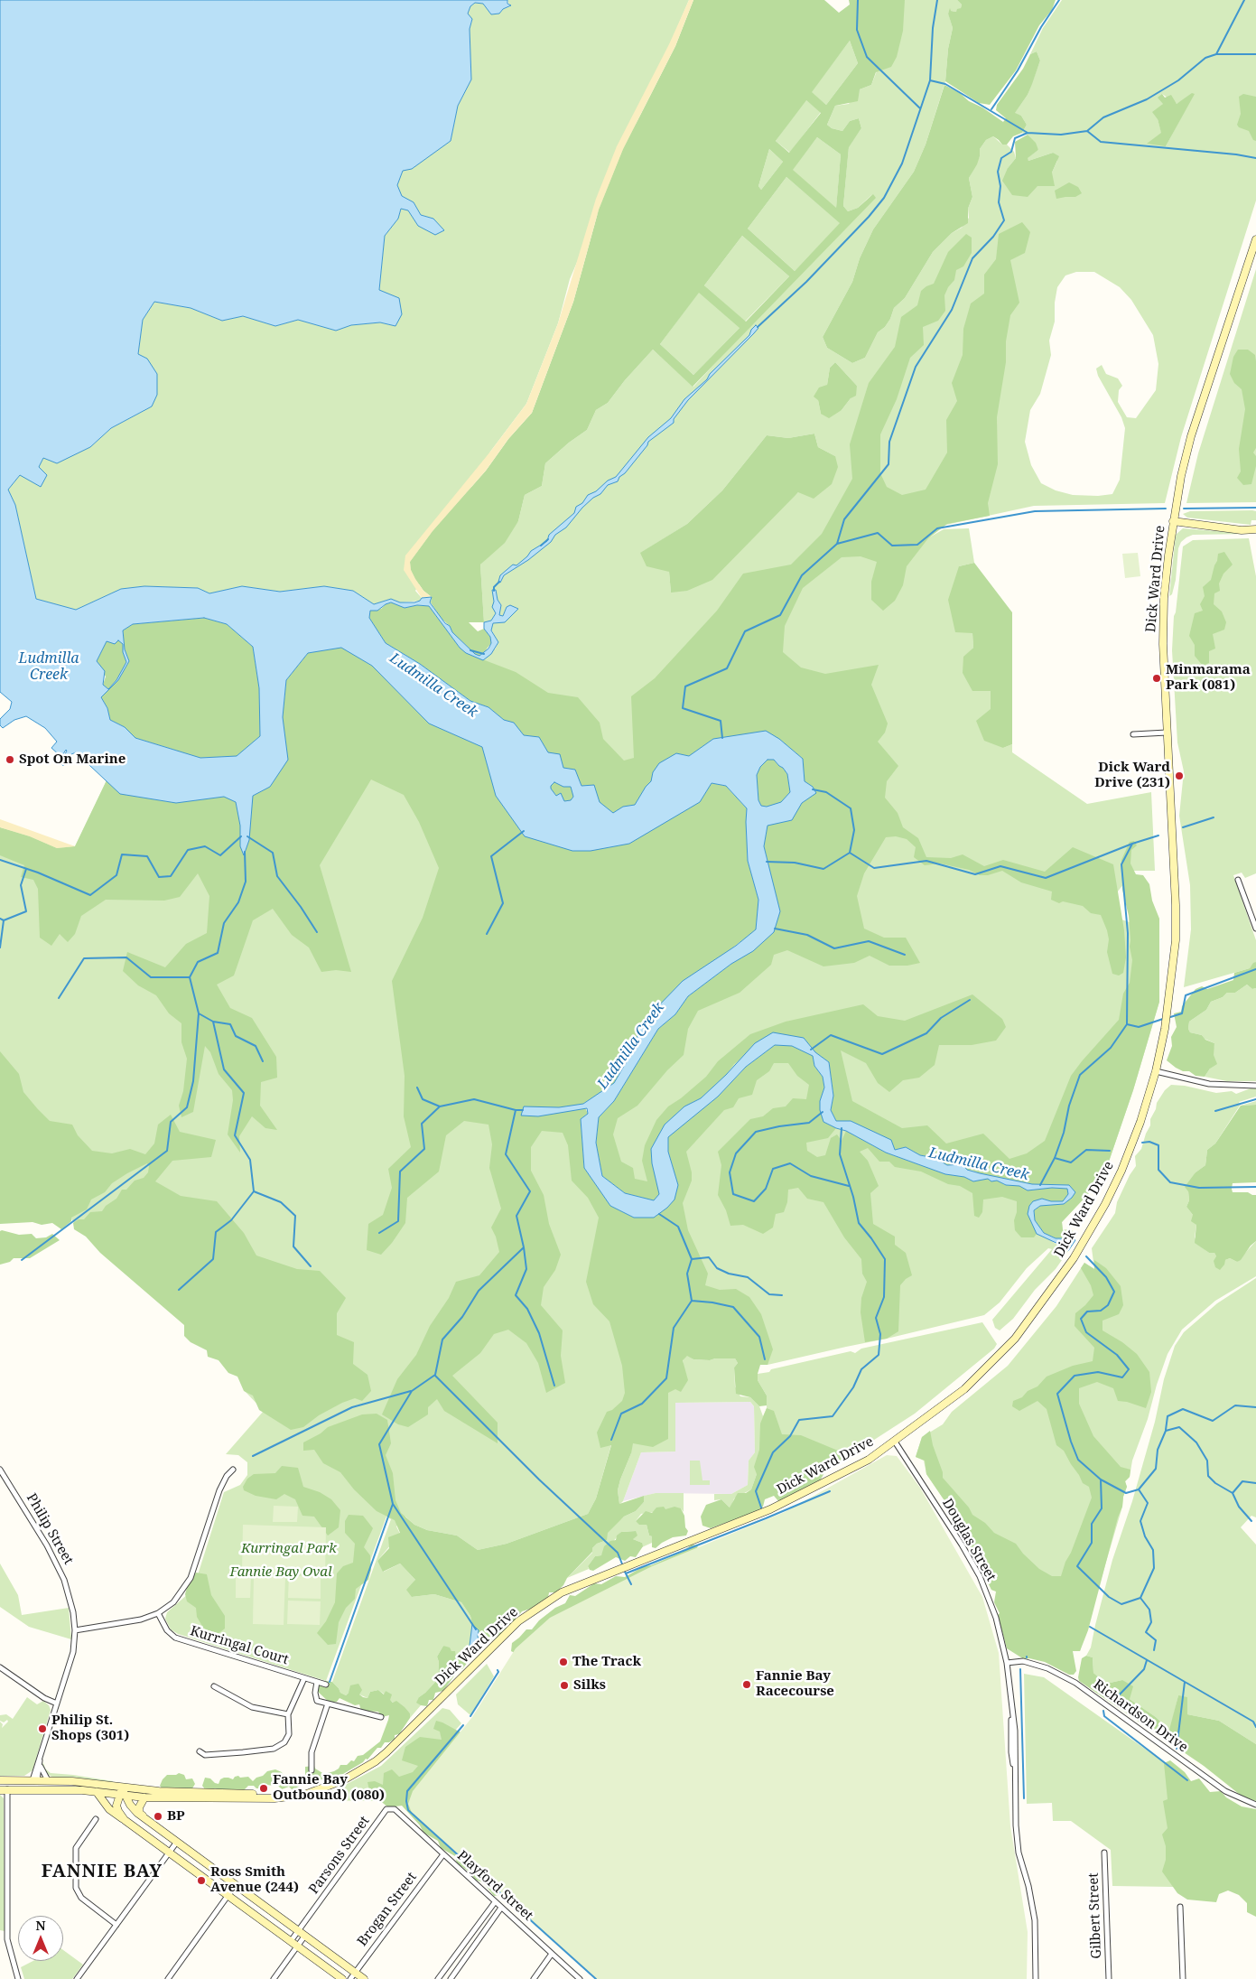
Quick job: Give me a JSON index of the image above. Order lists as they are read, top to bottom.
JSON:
{
  "streets": {
    "street": [
      "Dick Ward Drive",
      "Philip Street",
      "Douglas Street",
      "Kurringal Court",
      "Richardson Drive",
      "Parsons Street",
      "Playford Street",
      "Brogan Street",
      "Gilbert Street"
    ]
  },
  "crossings": [
    ["Dick Ward Drive", "Douglas Street"],
    ["Douglas Street", "Richardson Drive"],
    ["Parsons Street", "Playford Street"],
    ["Playford Street", "Brogan Street"]
  ],
  "districts": ["FANNIE BAY"],
  "water": ["Ludmilla Creek"],
  "parks": ["Kurringal Park", "Fannie Bay Oval"],
  "places": [
    "Minmarama Park (081)",
    "Spot On Marine",
    "Dick Ward Drive (231)",
    "The Track",
    "Fannie Bay Racecourse",
    "Silks",
    "Philip St. Shops (301)",
    "Fannie Bay Outbound) (080)",
    "BP",
    "Ross Smith Avenue (244)"
  ],
  "north": "top"
}
